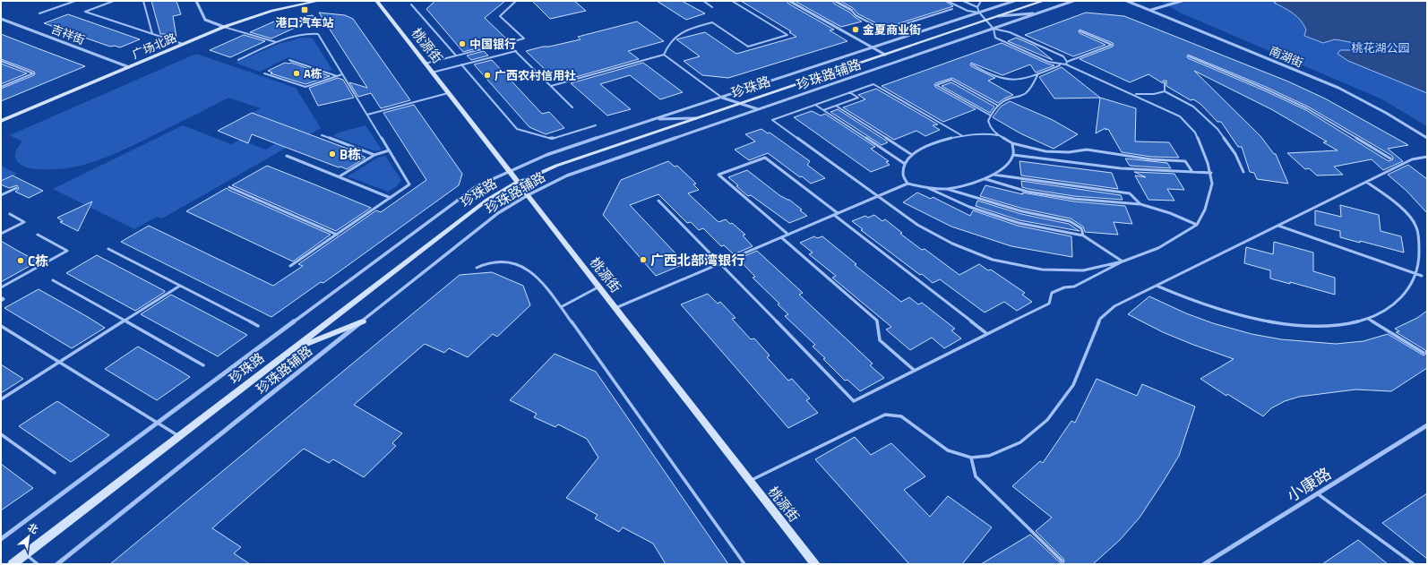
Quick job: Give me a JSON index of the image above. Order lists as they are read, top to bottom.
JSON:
{
  "streets": {
    "street": [
      "吉祥街",
      "广场北路",
      "桃源街",
      "南湖街",
      "珍珠路辅路",
      "珍珠路",
      "小康路"
    ]
  },
  "crossings": [
    ["吉祥街", "广场北路"],
    ["桃源街", "珍珠路辅路"],
    ["桃源街", "珍珠路"]
  ],
  "parks": ["桃花湖公园"],
  "places": {
    "transit": ["港口汽车站"],
    "other": [
      "金夏商业街",
      "中国银行",
      "A栋",
      "广西农村信用社",
      "B栋",
      "广西北部湾银行",
      "C栋"
    ]
  },
  "north": "top right"
}
